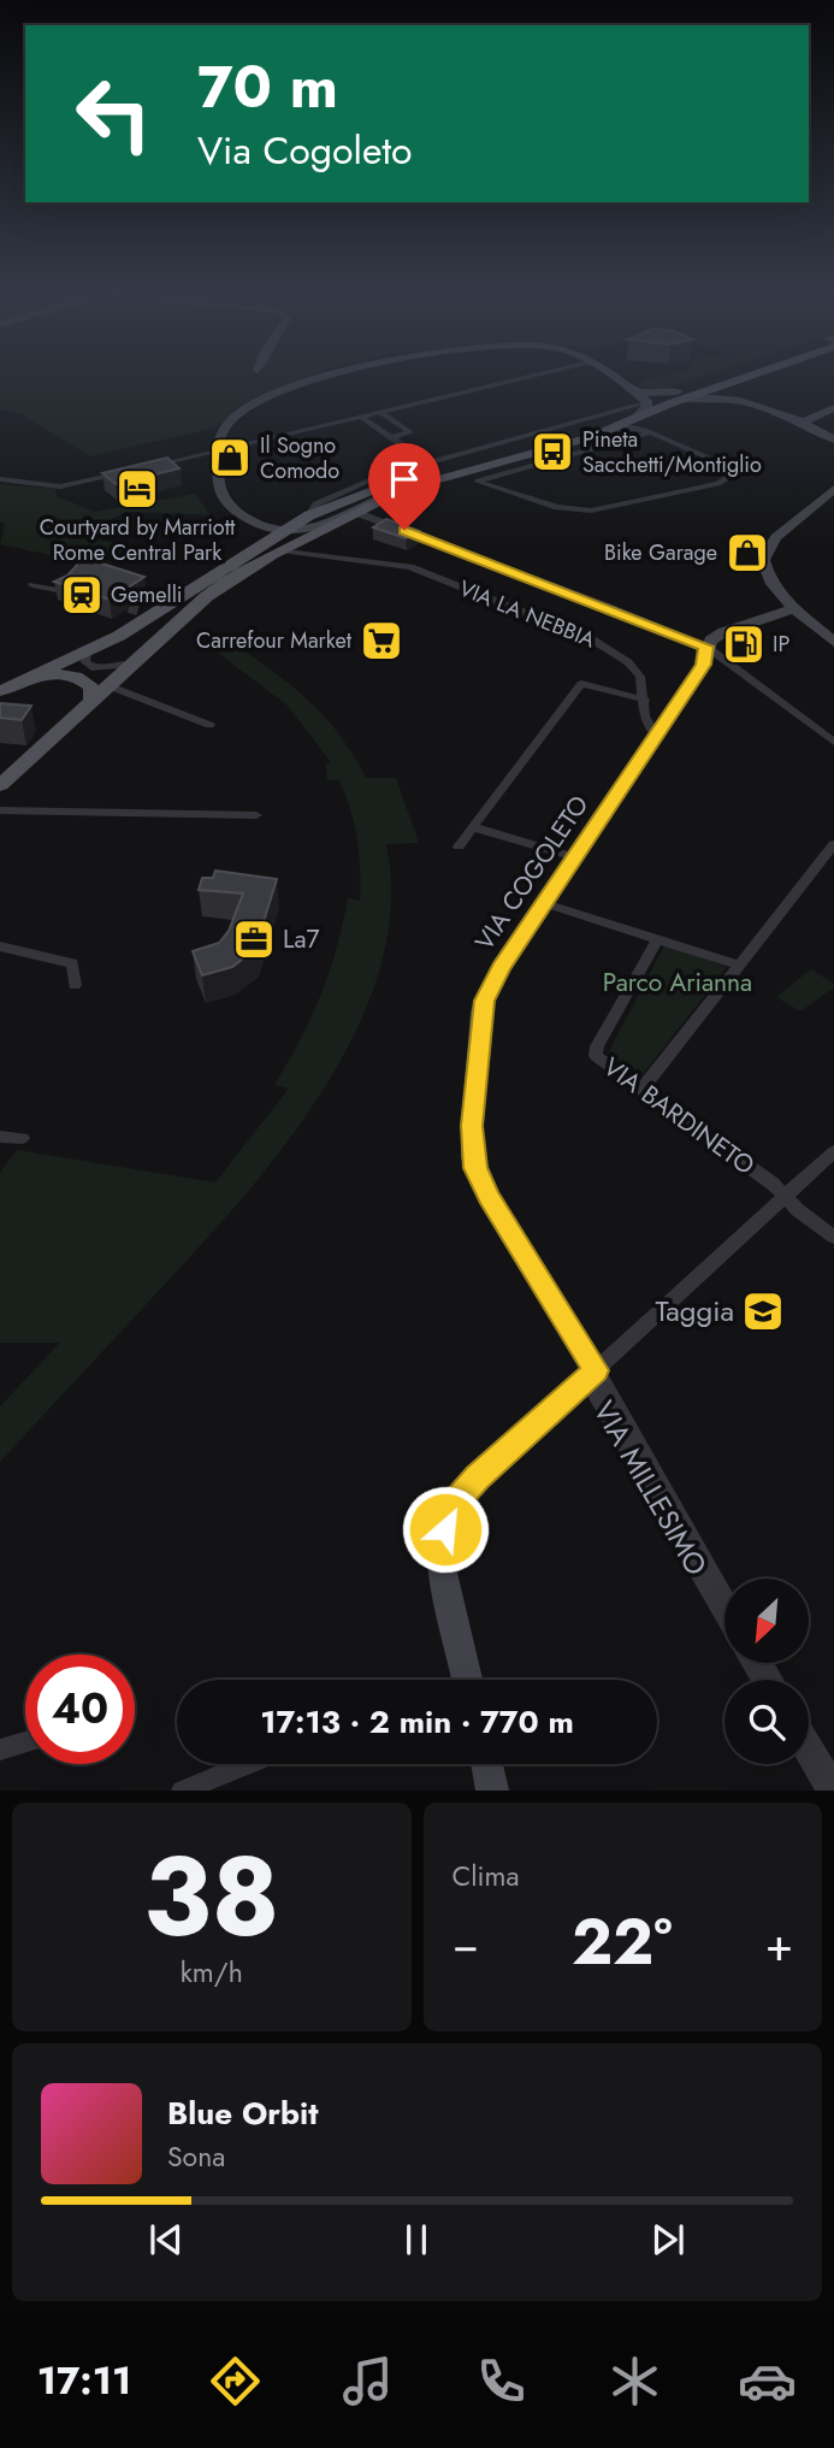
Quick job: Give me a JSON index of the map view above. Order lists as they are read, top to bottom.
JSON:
{
  "streets": {
    "street": [
      "VIA LA NEBBIA",
      "VIA COGOLETO",
      "VIA BARDINETO",
      "VIA MILLESIMO"
    ]
  },
  "crossings": [
    ["VIA COGOLETO", "VIA MILLESIMO"]
  ],
  "parks": ["Parco Arianna"],
  "places": {
    "bus stop": ["Pineta Sacchetti/Montiglio"],
    "shop": ["Il Sogno Comodo", "Bike Garage"],
    "hotel": ["Courtyard by Marriott Rome Central Park"],
    "station": ["Gemelli"],
    "supermarket": ["Carrefour Market"],
    "fuel station": ["IP"],
    "office": ["La7"],
    "school or university": ["Taggia"]
  },
  "north": "bottom left",
  "page": {
    "turn": ["70 m", "Via Cogoleto"],
    "limit": "40",
    "trip": "17:13 · 2 min · 770 m",
    "tile": [
      ["38", "km/h"],
      "Clima"
    ],
    "heat": ["−", "22°", "+"],
    "song": ["Blue Orbit", "Sona"],
    "tabs": "17:11"
  }
}
